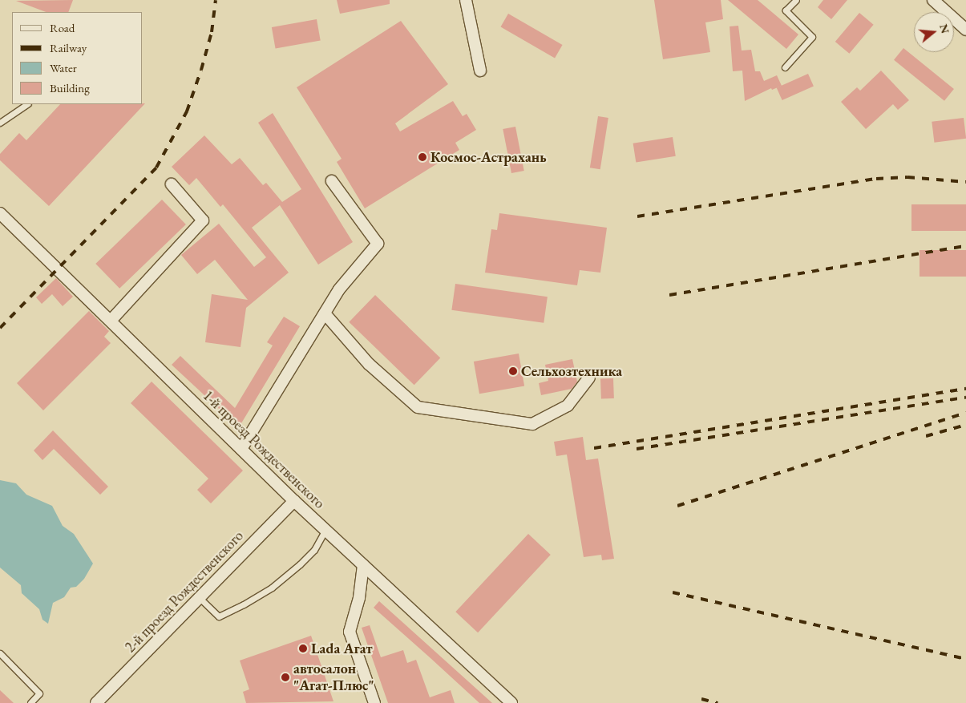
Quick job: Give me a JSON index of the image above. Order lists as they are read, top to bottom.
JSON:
{
  "streets": {
    "street": ["1-й проезд Рождественского", "2-й проезд Рождественского"]
  },
  "crossings": [
    ["1-й проезд Рождественского", "2-й проезд Рождественского"]
  ],
  "places": [
    "Космос-Астрахань",
    "Сельхозтехника",
    "Lada Агат",
    "автосалон \"Агат-Плюс\""
  ],
  "legend": [
    "Road",
    "Railway",
    "Water",
    "Building"
  ],
  "north": "right"
}
